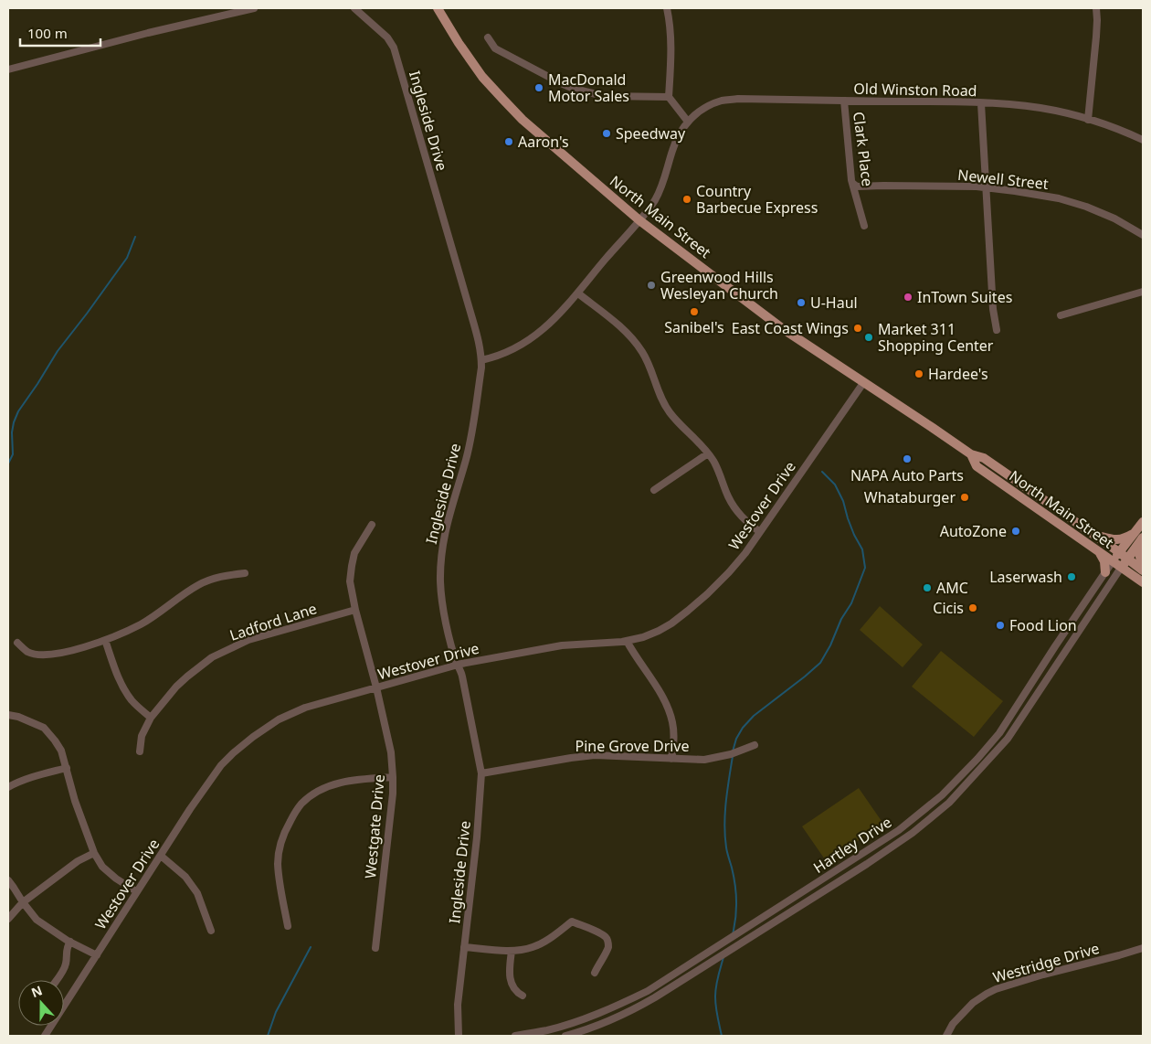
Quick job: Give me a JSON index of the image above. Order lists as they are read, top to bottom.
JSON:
{
  "streets": {
    "main road": ["North Main Street"],
    "street": [
      "Old Winston Road",
      "Ingleside Drive",
      "Clark Place",
      "Newell Street",
      "Westover Drive",
      "Ladford Lane",
      "Pine Grove Drive",
      "Westgate Drive",
      "Hartley Drive",
      "Westridge Drive"
    ]
  },
  "crossings": [
    ["Old Winston Road", "Ingleside Drive"],
    ["Old Winston Road", "Clark Place"],
    ["Old Winston Road", "North Main Street"],
    ["Ingleside Drive", "Westover Drive"],
    ["Ingleside Drive", "Pine Grove Drive"],
    ["Clark Place", "Newell Street"],
    ["North Main Street", "Westover Drive"],
    ["North Main Street", "Hartley Drive"],
    ["Westover Drive", "Westgate Drive"],
    ["Ladford Lane", "Westgate Drive"]
  ],
  "places": [
    "MacDonald Motor Sales",
    "Speedway",
    "Aaron's",
    "Country Barbecue Express",
    "Greenwood Hills Wesleyan Church",
    "InTown Suites",
    "U-Haul",
    "Sanibel's",
    "East Coast Wings",
    "Market 311 Shopping Center",
    "Hardee's",
    "NAPA Auto Parts",
    "Whataburger",
    "AutoZone",
    "Laserwash",
    "AMC",
    "Cicis",
    "Food Lion"
  ],
  "scale_bar": "100 m",
  "north": "top"
}
